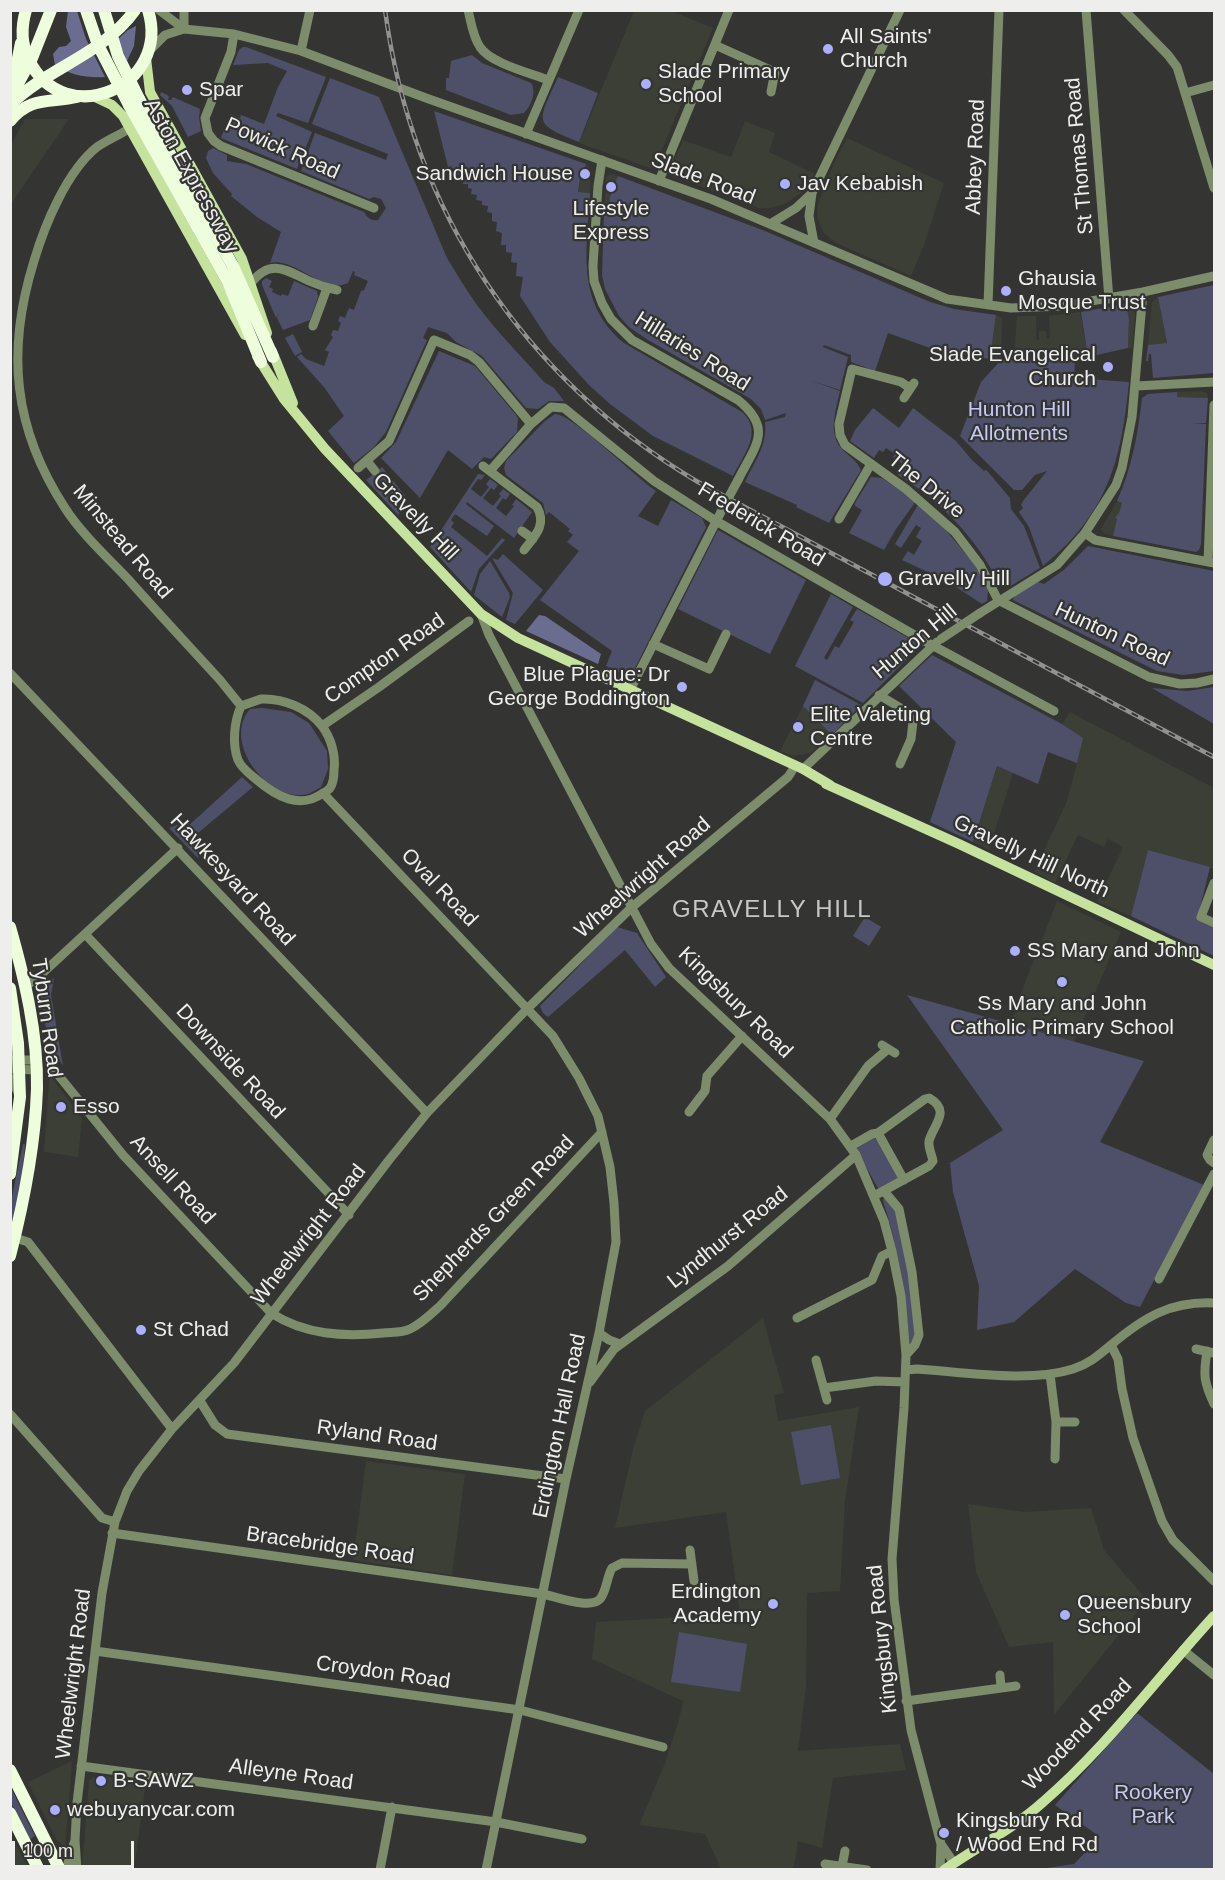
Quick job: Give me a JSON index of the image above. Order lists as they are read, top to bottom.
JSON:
{
  "streets": {
    "highway": ["Aston Expressway", "Tyburn Road"],
    "main road": ["Gravelly Hill", "Gravelly Hill North", "Woodend Road"],
    "street": [
      "Powick Road",
      "St Thomas Road",
      "Abbey Road",
      "Slade Road",
      "Hillaries Road",
      "The Drive",
      "Frederick Road",
      "Minstead Road",
      "Hunton Road",
      "Hunton Hill",
      "Compton Road",
      "Wheelwright Road",
      "Hawkesyard Road",
      "Oval Road",
      "Kingsbury Road",
      "Downside Road",
      "Ansell Road",
      "Shepherds Green Road",
      "Lyndhurst Road",
      "Erdington Hall Road",
      "Ryland Road",
      "Bracebridge Road",
      "Croydon Road",
      "Alleyne Road"
    ]
  },
  "crossings": [
    ["Powick Road", "Slade Road"],
    ["St Thomas Road", "Slade Road"],
    ["Abbey Road", "Slade Road"],
    ["Aston Expressway", "Gravelly Hill"],
    ["Slade Road", "Hillaries Road"],
    ["Slade Road", "Hunton Hill"],
    ["Hillaries Road", "Gravelly Hill"],
    ["Hillaries Road", "Frederick Road"],
    ["The Drive", "Hunton Road"],
    ["The Drive", "Hunton Hill"],
    ["Gravelly Hill", "Minstead Road"],
    ["Gravelly Hill", "Hunton Hill"],
    ["Gravelly Hill", "Gravelly Hill North"],
    ["Gravelly Hill", "Wheelwright Road"],
    ["Gravelly Hill", "Kingsbury Road"],
    ["Frederick Road", "Hunton Hill"],
    ["Minstead Road", "Compton Road"],
    ["Minstead Road", "Oval Road"],
    ["Hunton Road", "Hunton Hill"],
    ["Hunton Hill", "Gravelly Hill North"],
    ["Hunton Hill", "Wheelwright Road"],
    ["Compton Road", "Oval Road"],
    ["Gravelly Hill North", "Wheelwright Road"],
    ["Wheelwright Road", "Hawkesyard Road"],
    ["Wheelwright Road", "Oval Road"],
    ["Wheelwright Road", "Kingsbury Road"],
    ["Wheelwright Road", "Downside Road"],
    ["Wheelwright Road", "Ansell Road"],
    ["Wheelwright Road", "Shepherds Green Road"],
    ["Wheelwright Road", "Erdington Hall Road"],
    ["Wheelwright Road", "Ryland Road"],
    ["Wheelwright Road", "Bracebridge Road"],
    ["Wheelwright Road", "Croydon Road"],
    ["Wheelwright Road", "Alleyne Road"],
    ["Oval Road", "Erdington Hall Road"],
    ["Kingsbury Road", "Lyndhurst Road"],
    ["Kingsbury Road", "Woodend Road"],
    ["Ansell Road", "Shepherds Green Road"],
    ["Shepherds Green Road", "Erdington Hall Road"],
    ["Lyndhurst Road", "Erdington Hall Road"],
    ["Erdington Hall Road", "Ryland Road"],
    ["Erdington Hall Road", "Bracebridge Road"],
    ["Erdington Hall Road", "Croydon Road"],
    ["Erdington Hall Road", "Alleyne Road"]
  ],
  "districts": ["GRAVELLY HILL"],
  "parks": ["Hunton Hill Allotments", "Rookery Park"],
  "places": [
    "All Saints' Church",
    "Slade Primary School",
    "Spar",
    "Sandwich House",
    "Jav Kebabish",
    "Lifestyle Express",
    "Ghausia Mosque Trust",
    "Slade Evangelical Church",
    "Gravelly Hill",
    "Blue Plaque: Dr George Boddington",
    "Elite Valeting Centre",
    "SS Mary and John",
    "Ss Mary and John Catholic Primary School",
    "Esso",
    "St Chad",
    "Erdington Academy",
    "Queensbury School",
    "B-SAWZ",
    "webuyanycar.com",
    "Kingsbury Rd / Wood End Rd"
  ],
  "scale_bar": "100 m"
}
